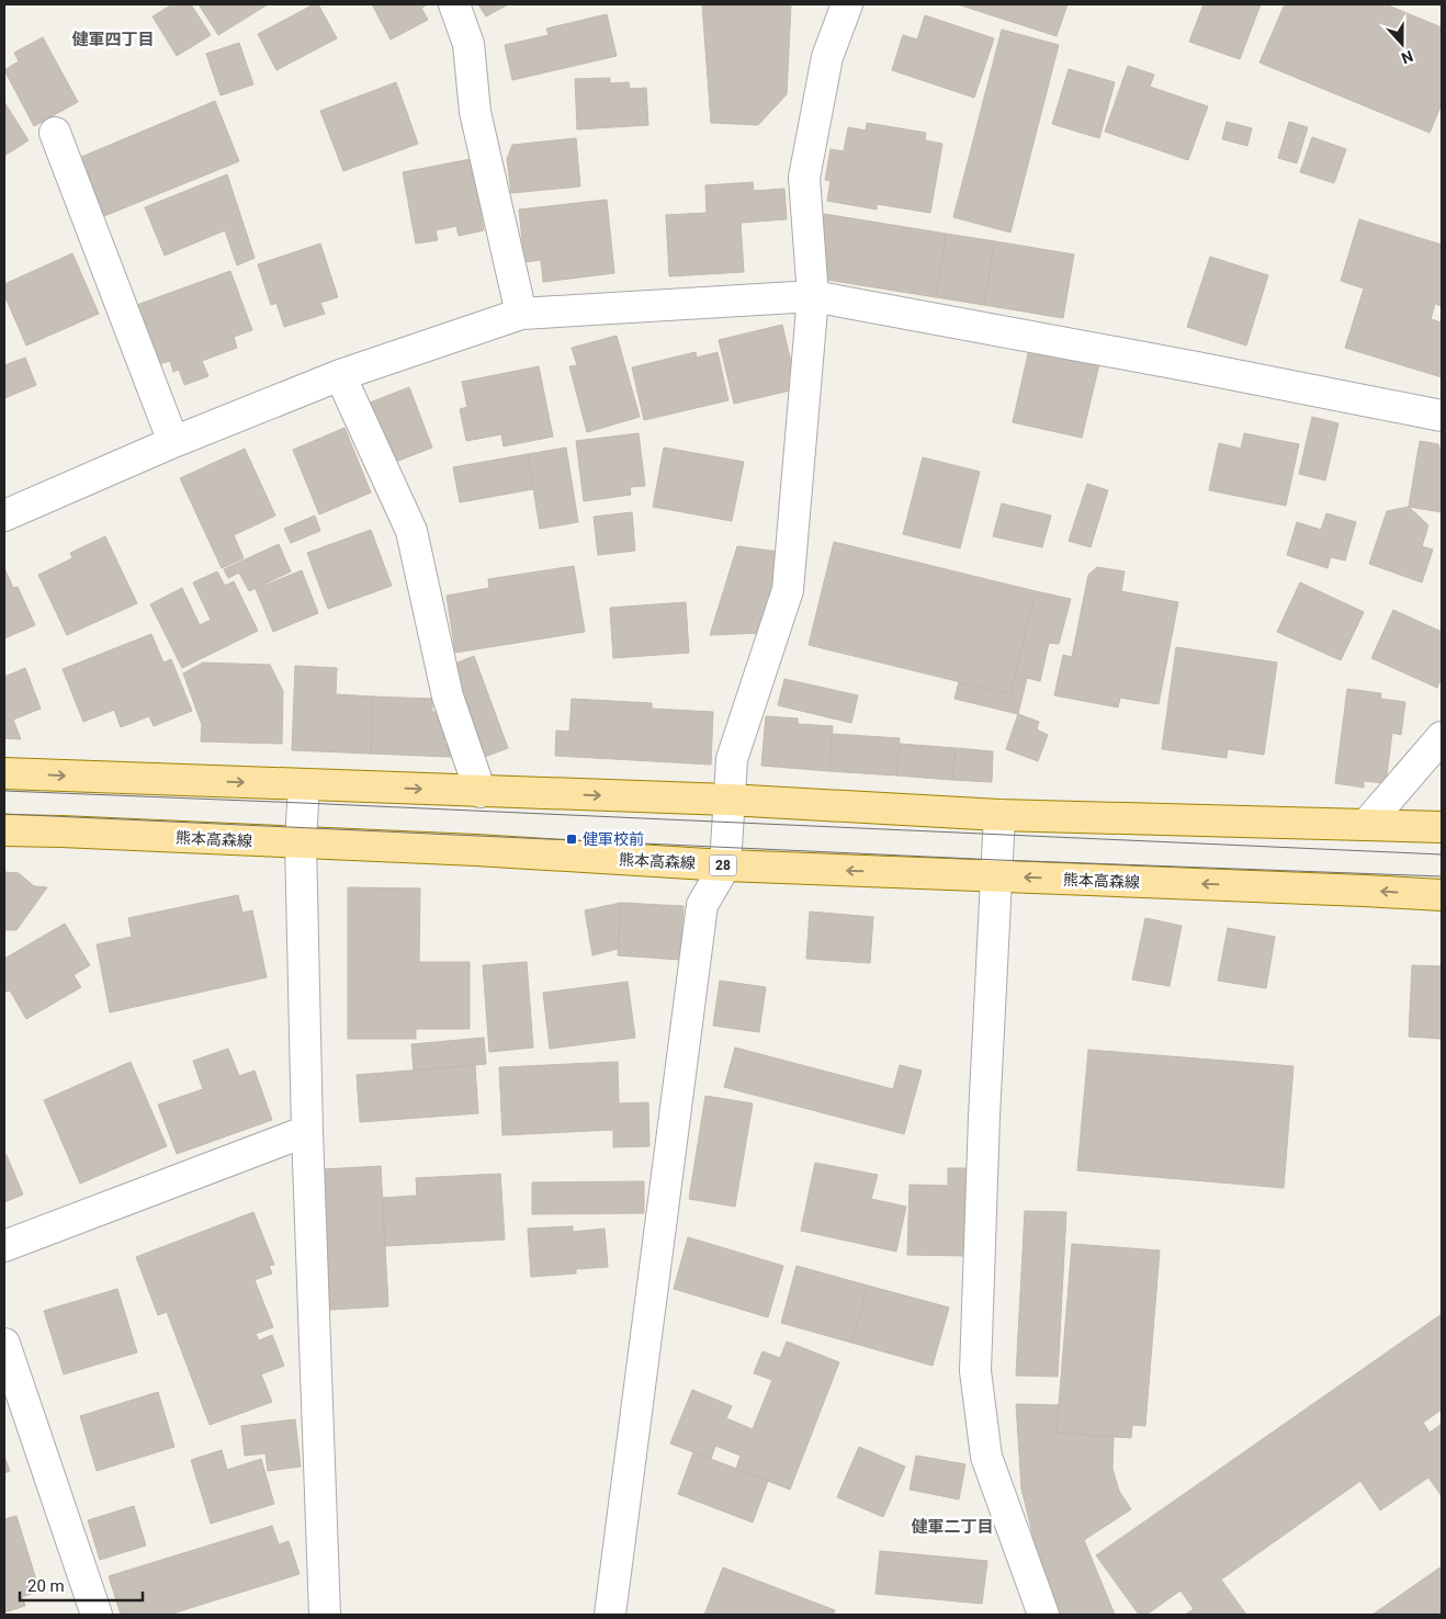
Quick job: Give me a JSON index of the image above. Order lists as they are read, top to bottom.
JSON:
{
  "streets": {
    "main road": ["熊本高森線", "28"]
  },
  "districts": ["健軍四丁目", "健軍二丁目"],
  "places": {
    "transit": ["健軍校前"]
  },
  "scale_bar": "20 m",
  "north": "bottom"
}
